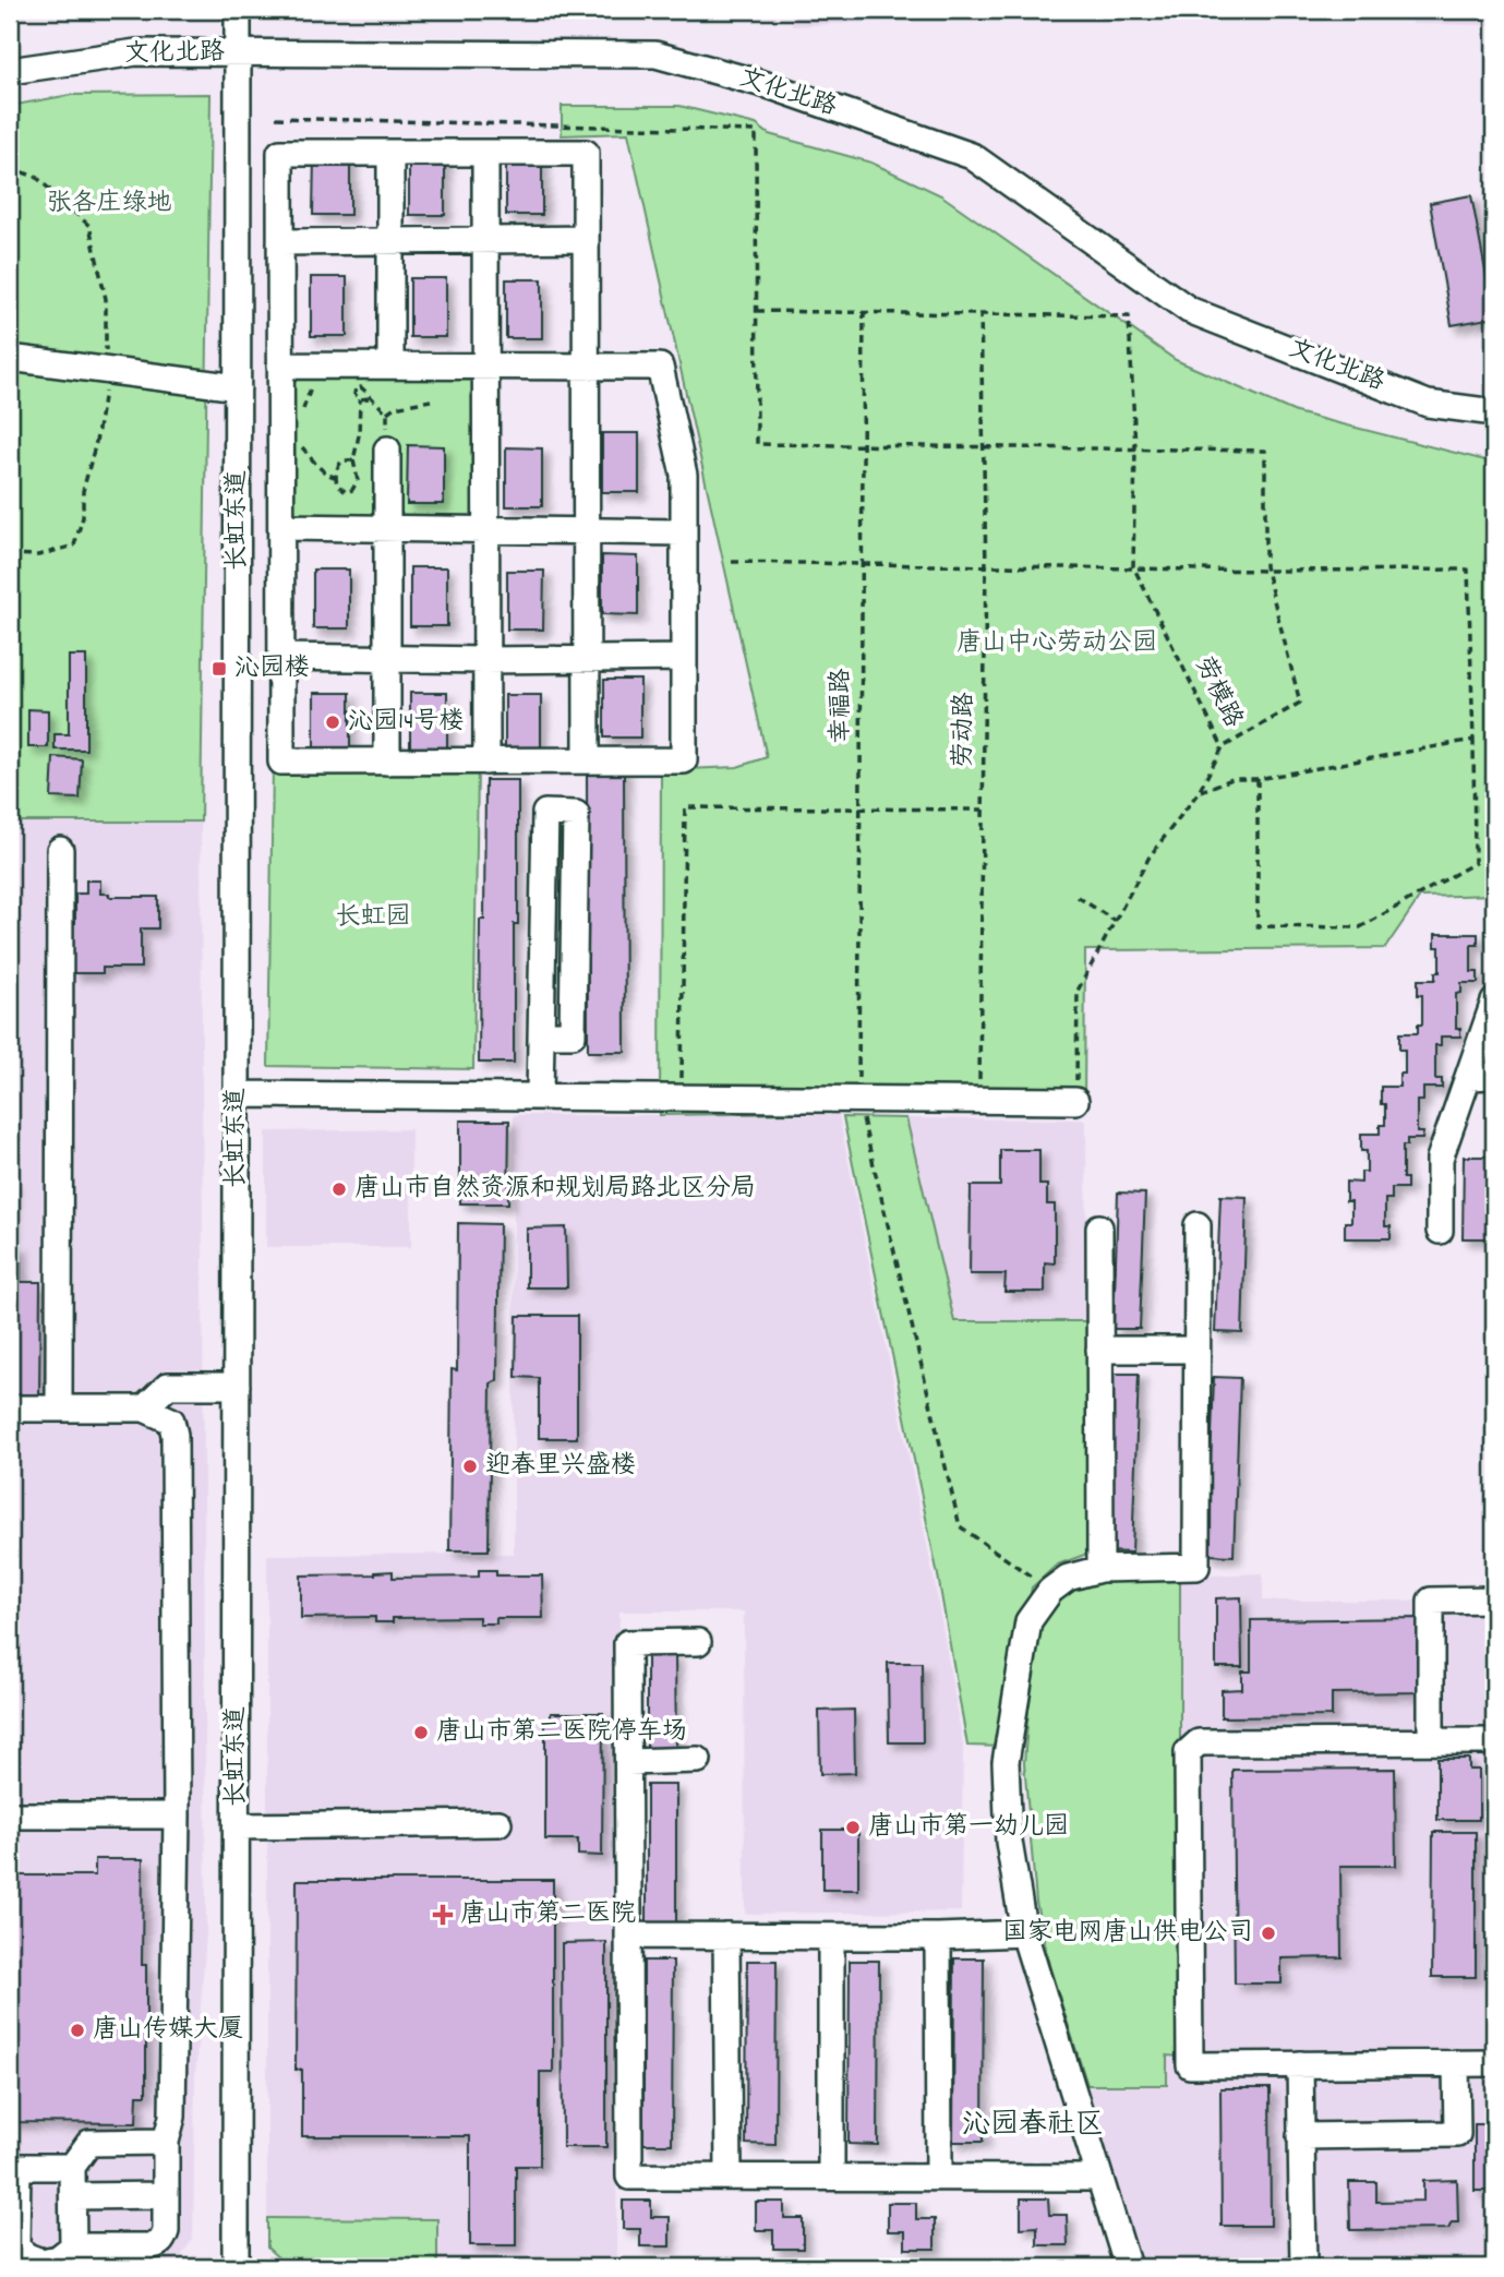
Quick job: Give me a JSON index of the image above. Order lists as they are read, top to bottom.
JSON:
{
  "streets": {
    "street": ["文化北路", "长虹东道"],
    "path": ["劳模路", "幸福路", "劳动路"]
  },
  "crossings": [
    ["文化北路", "长虹东道"],
    ["劳模路", "劳动路"]
  ],
  "districts": ["沁园春社区"],
  "parks": ["张各庄绿地", "唐山中心劳动公园", "长虹园"],
  "places": {
    "transit": ["沁园楼"],
    "other": [
      "沁园14号楼",
      "唐山市自然资源和规划局路北区分局",
      "迎春里兴盛楼",
      "唐山市第二医院停车场",
      "唐山市第一幼儿园",
      "国家电网唐山供电公司",
      "唐山传媒大厦"
    ],
    "health": ["唐山市第二医院"]
  }
}
